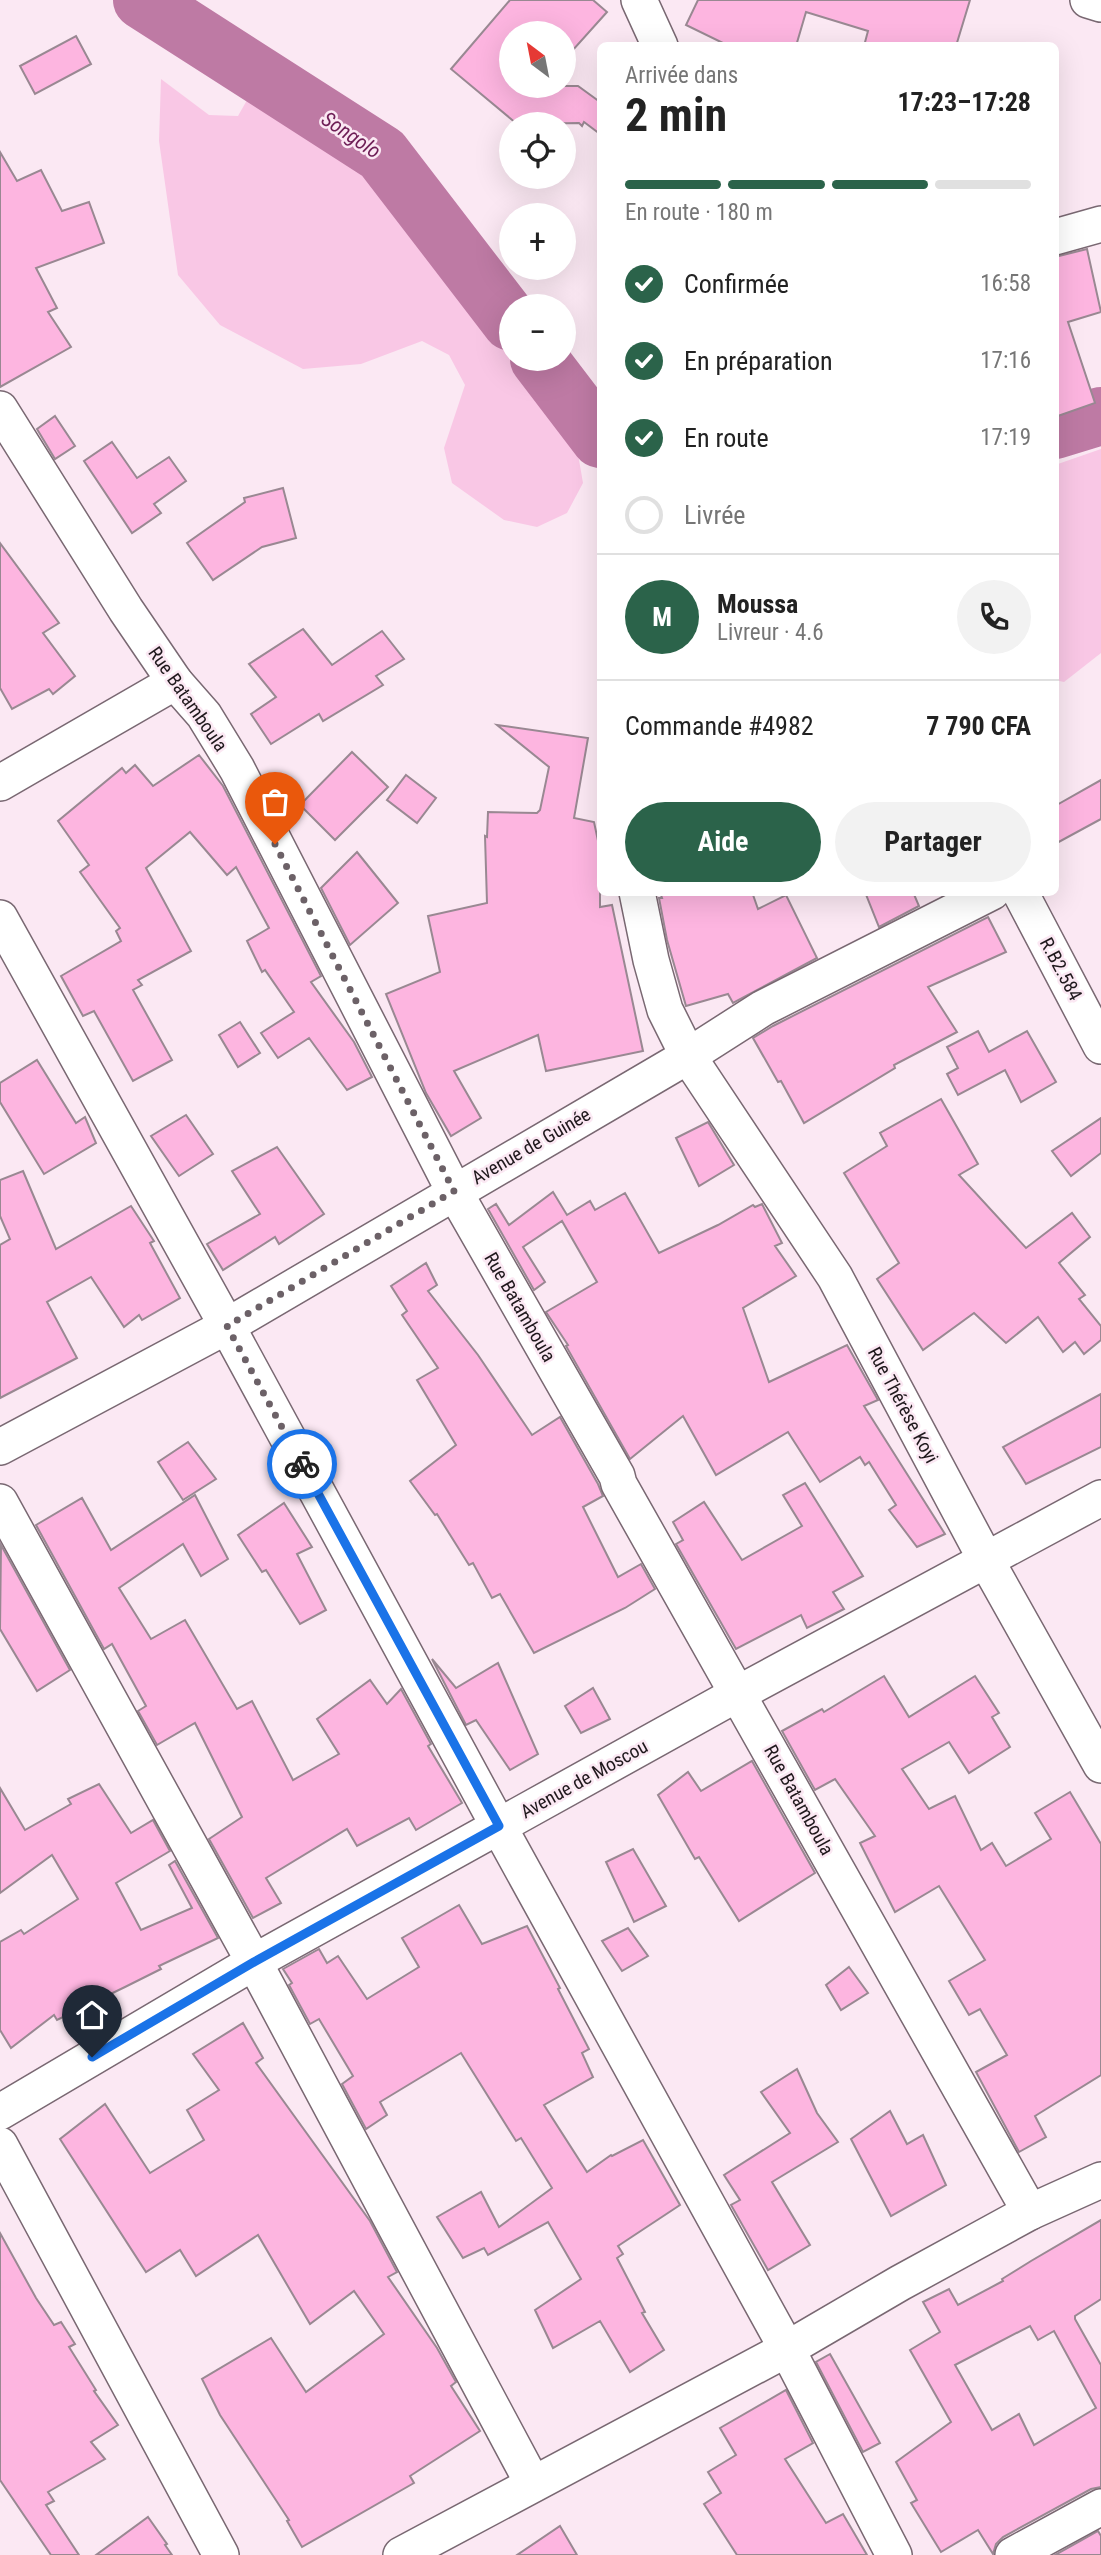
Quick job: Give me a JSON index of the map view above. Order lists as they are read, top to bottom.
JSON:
{
  "streets": {
    "street": [
      "Rue Batamboula",
      "R.B2.584",
      "Avenue de Guinée",
      "Rue Thérèse Koyi",
      "Avenue de Moscou"
    ]
  },
  "crossings": [
    ["Rue Batamboula", "Avenue de Guinée"],
    ["Rue Batamboula", "Avenue de Moscou"],
    ["Avenue de Guinée", "Rue Thérèse Koyi"],
    ["Rue Thérèse Koyi", "Avenue de Moscou"]
  ],
  "water": ["Songolo"],
  "north": "top left",
  "page": {
    "map_buttons": ["+", "−"],
    "heading": ["2 min", "Arrivée dans", "17:23–17:28"],
    "panel": [
      "Moussa",
      "Livreur · 4.6",
      "Commande #4982",
      "7 790 CFA"
    ],
    "bar": "En route · 180 m",
    "list": [
      ["Confirmée", "16:58"],
      ["En préparation", "17:16"],
      ["En route", "17:19"],
      "Livrée"
    ],
    "round": "M",
    "buttons": ["Aide", "Partager"]
  }
}
